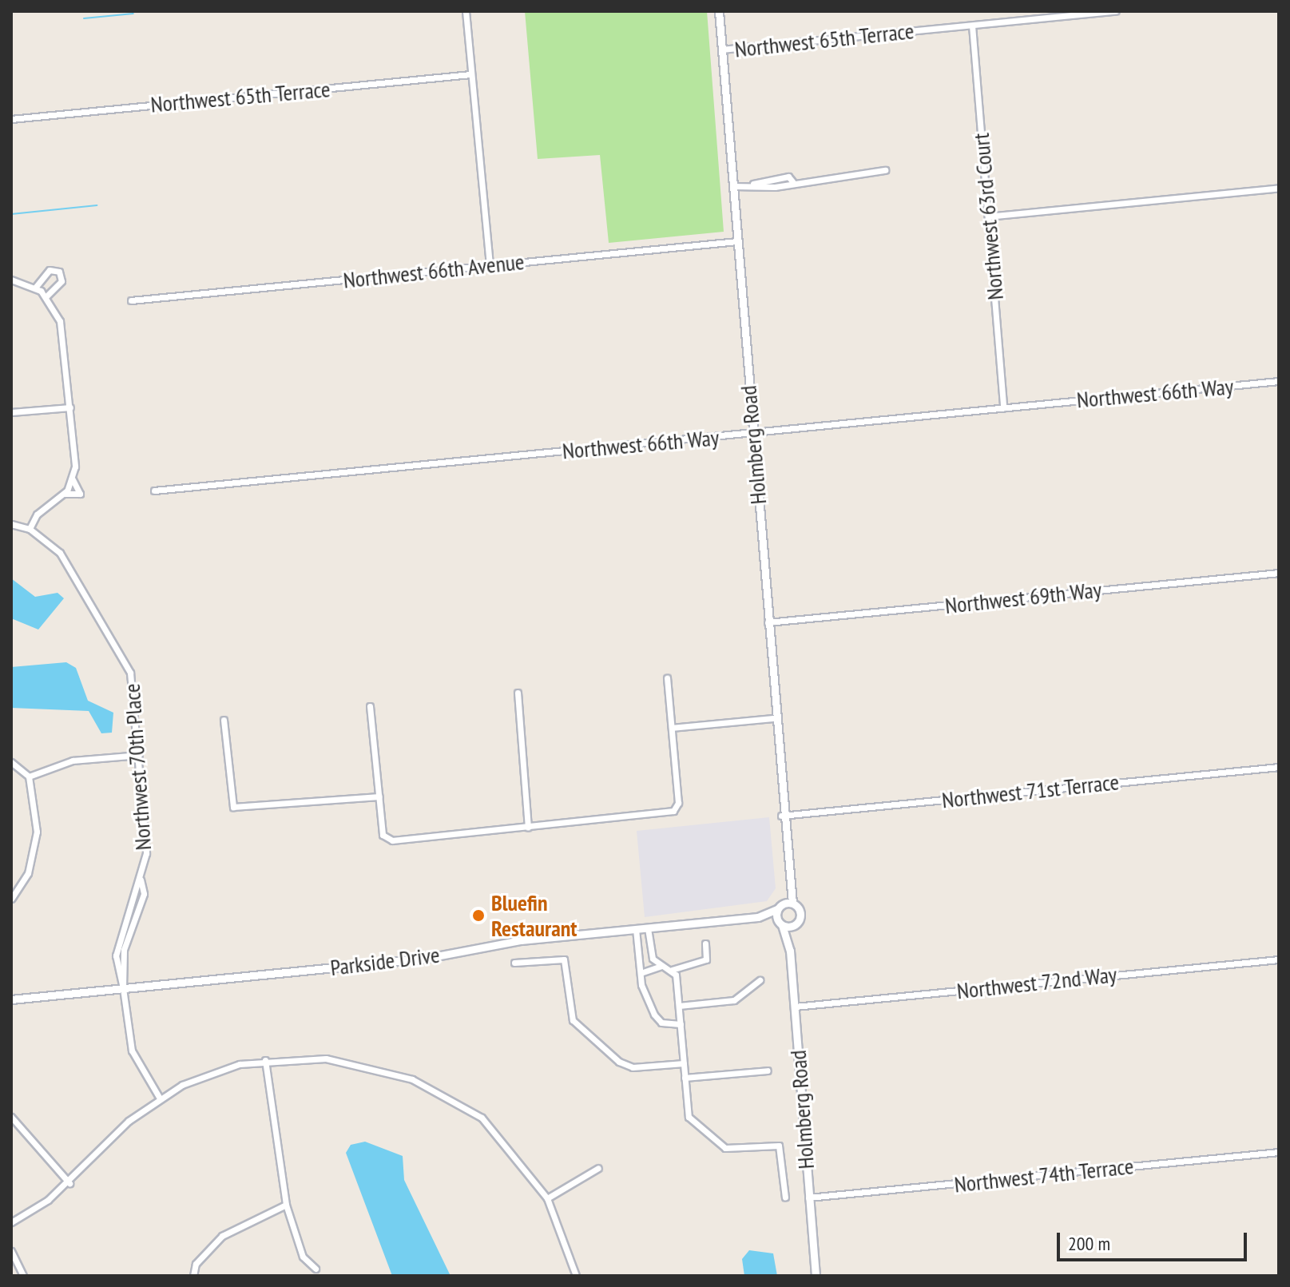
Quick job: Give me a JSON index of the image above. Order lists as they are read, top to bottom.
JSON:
{
  "streets": {
    "street": [
      "Northwest 65th Terrace",
      "Northwest 63rd Court",
      "Northwest 66th Avenue",
      "Northwest 66th Way",
      "Holmberg Road",
      "Northwest 69th Way",
      "Northwest 70th Place",
      "Northwest 71st Terrace",
      "Parkside Drive",
      "Northwest 72nd Way",
      "Northwest 74th Terrace"
    ]
  },
  "crossings": [
    ["Northwest 65th Terrace", "Northwest 63rd Court"],
    ["Northwest 65th Terrace", "Holmberg Road"],
    ["Northwest 63rd Court", "Northwest 66th Way"],
    ["Northwest 66th Avenue", "Holmberg Road"],
    ["Northwest 66th Way", "Holmberg Road"],
    ["Holmberg Road", "Northwest 69th Way"],
    ["Holmberg Road", "Northwest 71st Terrace"],
    ["Holmberg Road", "Parkside Drive"],
    ["Holmberg Road", "Northwest 72nd Way"],
    ["Holmberg Road", "Northwest 74th Terrace"],
    ["Northwest 70th Place", "Parkside Drive"]
  ],
  "places": ["Bluefin Restaurant"],
  "scale_bar": "200 m"
}
